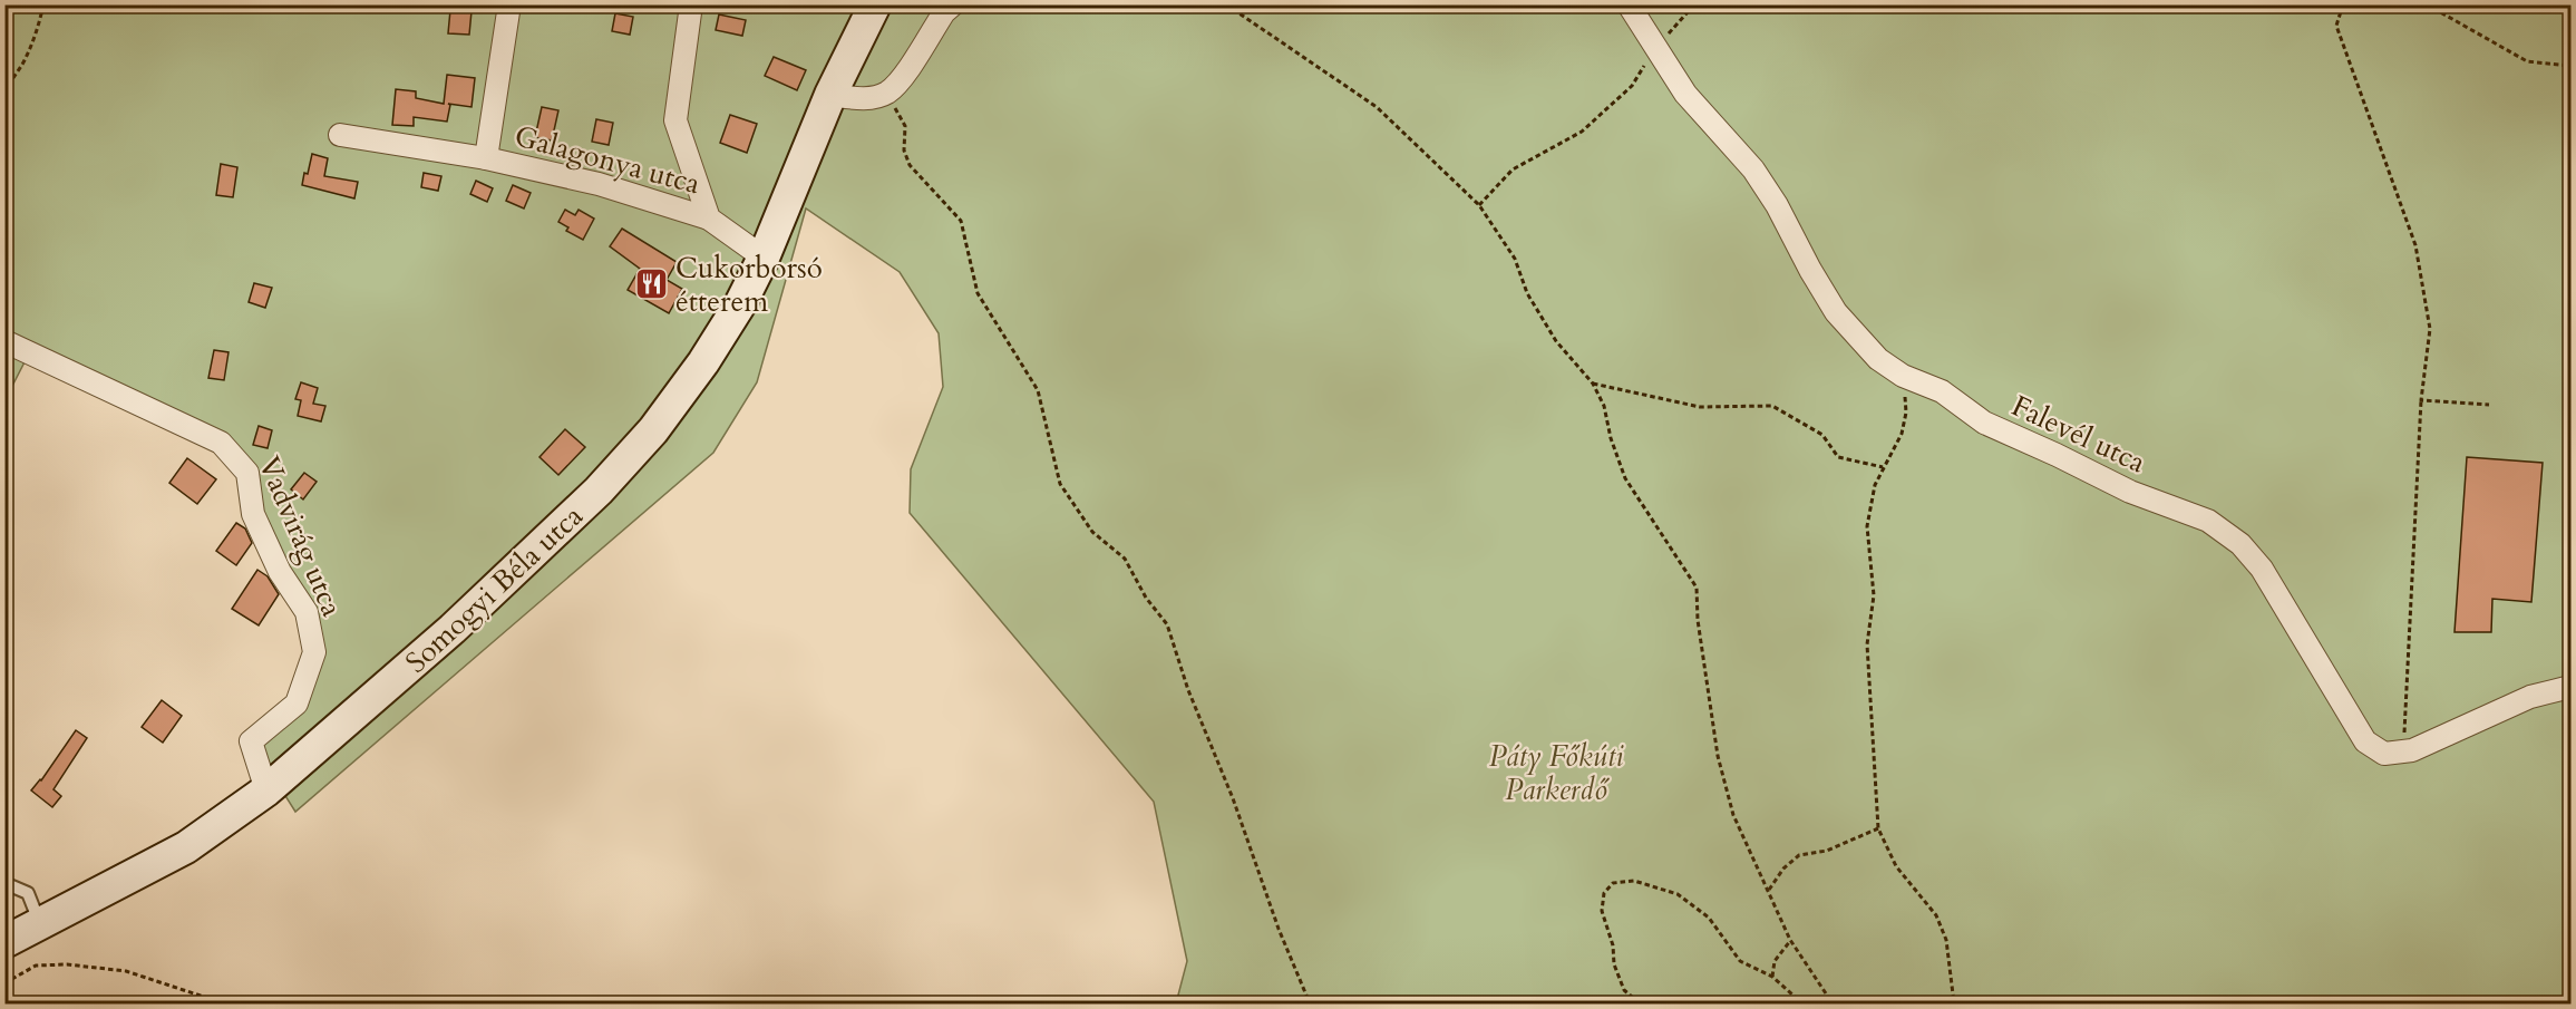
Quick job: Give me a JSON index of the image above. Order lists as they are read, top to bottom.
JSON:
{
  "streets": {
    "main road": ["Somogyi Béla utca"],
    "street": ["Galagonya utca", "Falevél utca", "Vadvirág utca"]
  },
  "crossings": [
    ["Galagonya utca", "Somogyi Béla utca"],
    ["Vadvirág utca", "Somogyi Béla utca"]
  ],
  "parks": ["Páty Főkúti Parkerdő"],
  "places": {
    "restaurant": ["Cukorborsó étterem"]
  }
}
